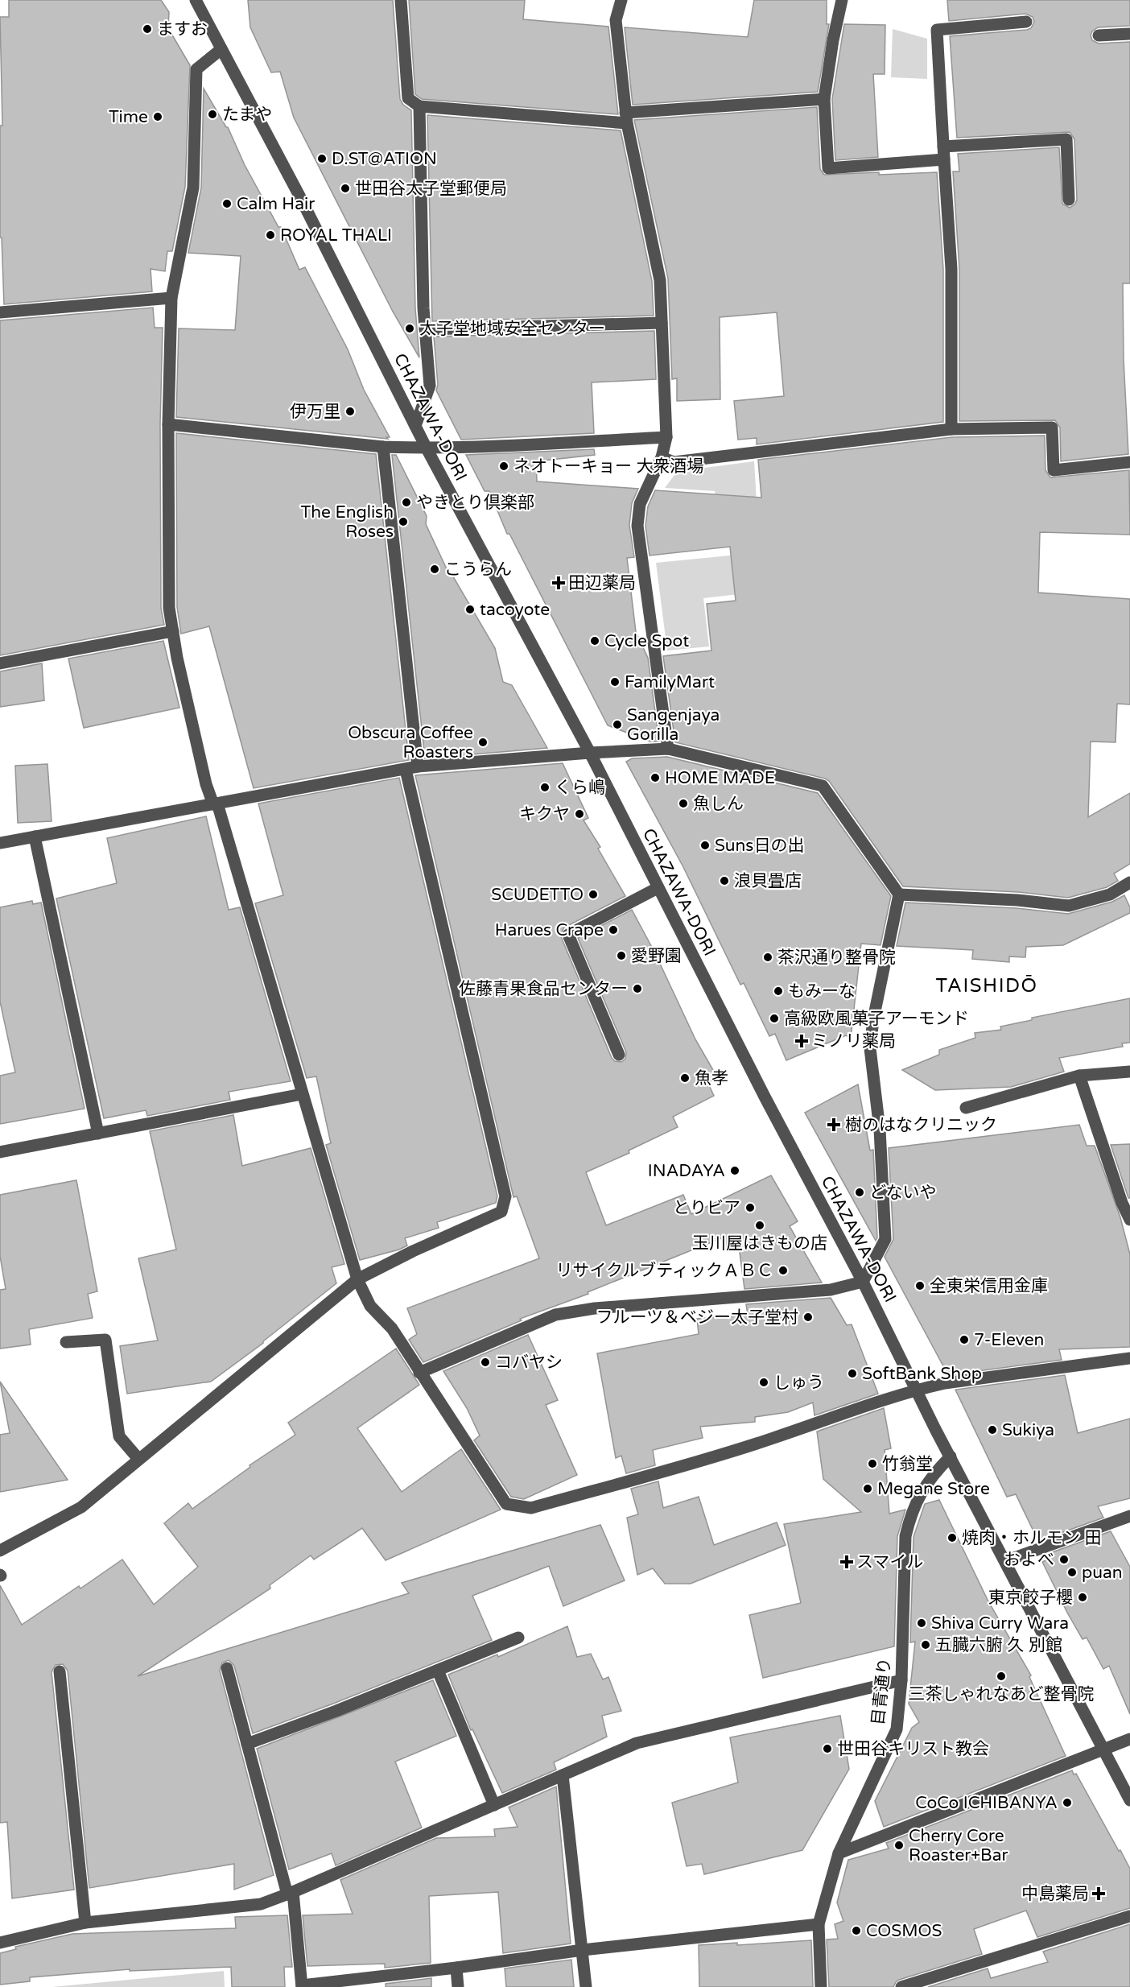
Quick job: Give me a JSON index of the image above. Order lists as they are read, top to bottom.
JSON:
{
  "streets": {
    "street": ["CHAZAWA-DORI", "目青通り"]
  },
  "crossings": [
    ["CHAZAWA-DORI", "目青通り"]
  ],
  "districts": ["TAISHIDŌ"],
  "places": {
    "other": [
      "ますお",
      "たまや",
      "Time",
      "D.ST@ATION",
      "世田谷太子堂郵便局",
      "Calm Hair",
      "ROYAL THALI",
      "太子堂地域安全センター",
      "伊万里",
      "ネオトーキョー 大衆酒場",
      "やきとり倶楽部",
      "The English Roses",
      "こうらん",
      "tacoyote",
      "Cycle Spot",
      "FamilyMart",
      "Sangenjaya Gorilla",
      "Obscura Coffee Roasters",
      "HOME MADE",
      "くら嶋",
      "魚しん",
      "キクヤ",
      "Suns日の出",
      "浪貝畳店",
      "SCUDETTO",
      "Harues Crape",
      "愛野園",
      "茶沢通り整骨院",
      "佐藤青果食品センター",
      "もみーな",
      "高級欧風菓子アーモンド",
      "魚孝",
      "INADAYA",
      "どないや",
      "とりビア",
      "玉川屋はきもの店",
      "リサイクルブティックＡＢＣ",
      "全東栄信用金庫",
      "フルーツ＆ベジー太子堂村",
      "7-Eleven",
      "コバヤシ",
      "SoftBank Shop",
      "しゅう",
      "Sukiya",
      "竹翁堂",
      "Megane Store",
      "焼肉・ホルモン 田",
      "およべ",
      "puan",
      "東京餃子櫻",
      "Shiva Curry Wara",
      "五臓六腑 久 別館",
      "三茶しゃれなあど整骨院",
      "世田谷キリスト教会",
      "CoCo ICHIBANYA",
      "Cherry Core Roaster+Bar",
      "COSMOS"
    ],
    "health": [
      "田辺薬局",
      "ミノリ薬局",
      "樹のはなクリニック",
      "スマイル",
      "中島薬局"
    ]
  }
}
